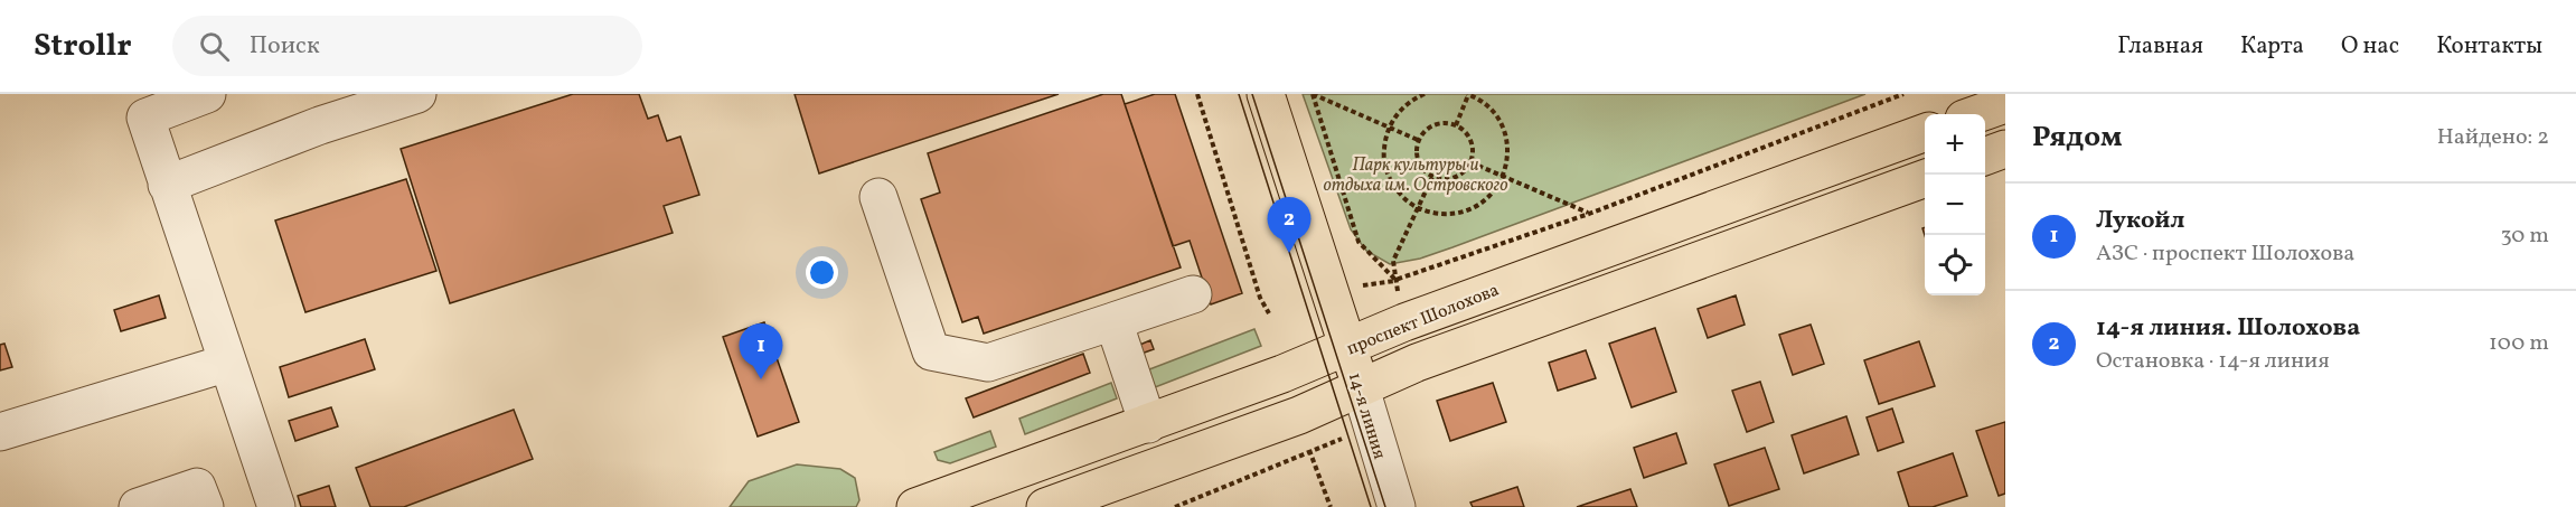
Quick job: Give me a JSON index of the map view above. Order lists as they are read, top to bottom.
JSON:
{
  "streets": {
    "main road": ["проспект Шолохова", "14-я линия"]
  },
  "crossings": [
    ["проспект Шолохова", "14-я линия"]
  ],
  "parks": ["Парк культуры и отдыха им. Островского"],
  "page": {
    "header": "Strollr",
    "search": "Поиск",
    "nav": [
      "Главная",
      "Карта",
      "О нас",
      "Контакты"
    ],
    "heading": ["Рядом", "Найдено: 2"],
    "map_buttons": ["+", "−"],
    "list": [
      {
        "mark": "1",
        "name": "Лукойл",
        "note": "АЗС · проспект Шолохова",
        "value": "30 m"
      },
      {
        "mark": "2",
        "name": "14-я линия. Шолохова",
        "note": "Остановка · 14-я линия",
        "value": "100 m"
      }
    ],
    "pins": ["2", "1"]
  }
}
